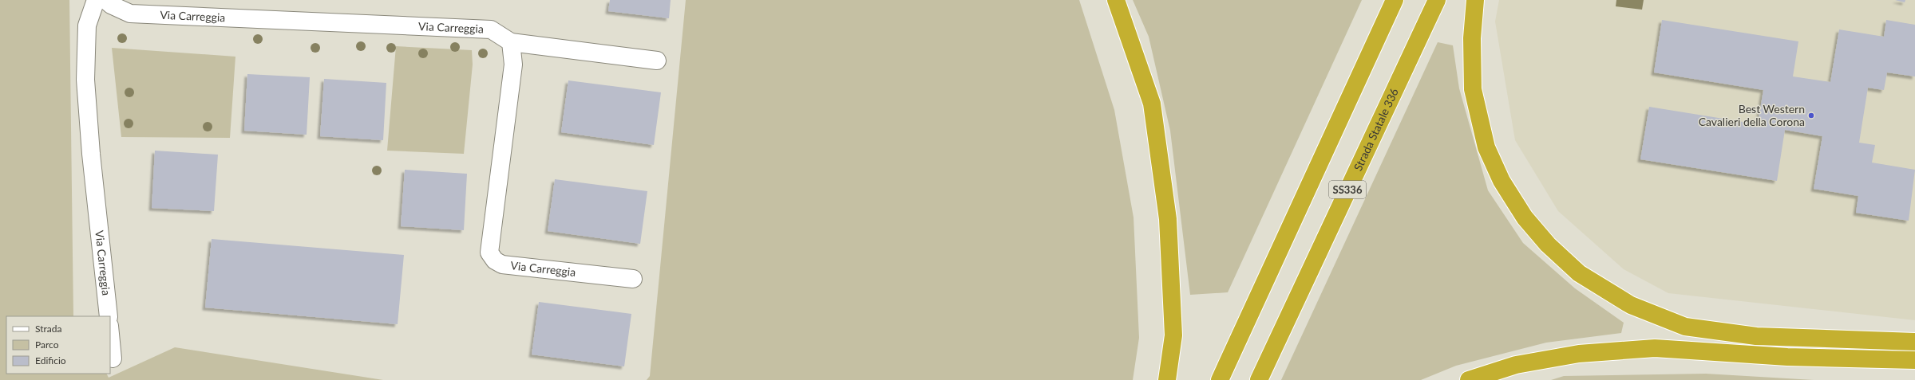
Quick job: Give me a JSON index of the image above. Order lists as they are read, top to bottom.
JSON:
{
  "streets": {
    "highway": ["Strada Statale 336", "SS336"],
    "street": ["Via Carreggia"]
  },
  "places": ["Best Western Cavalieri della Corona"],
  "legend": ["Strada", "Parco", "Edificio"]
}
